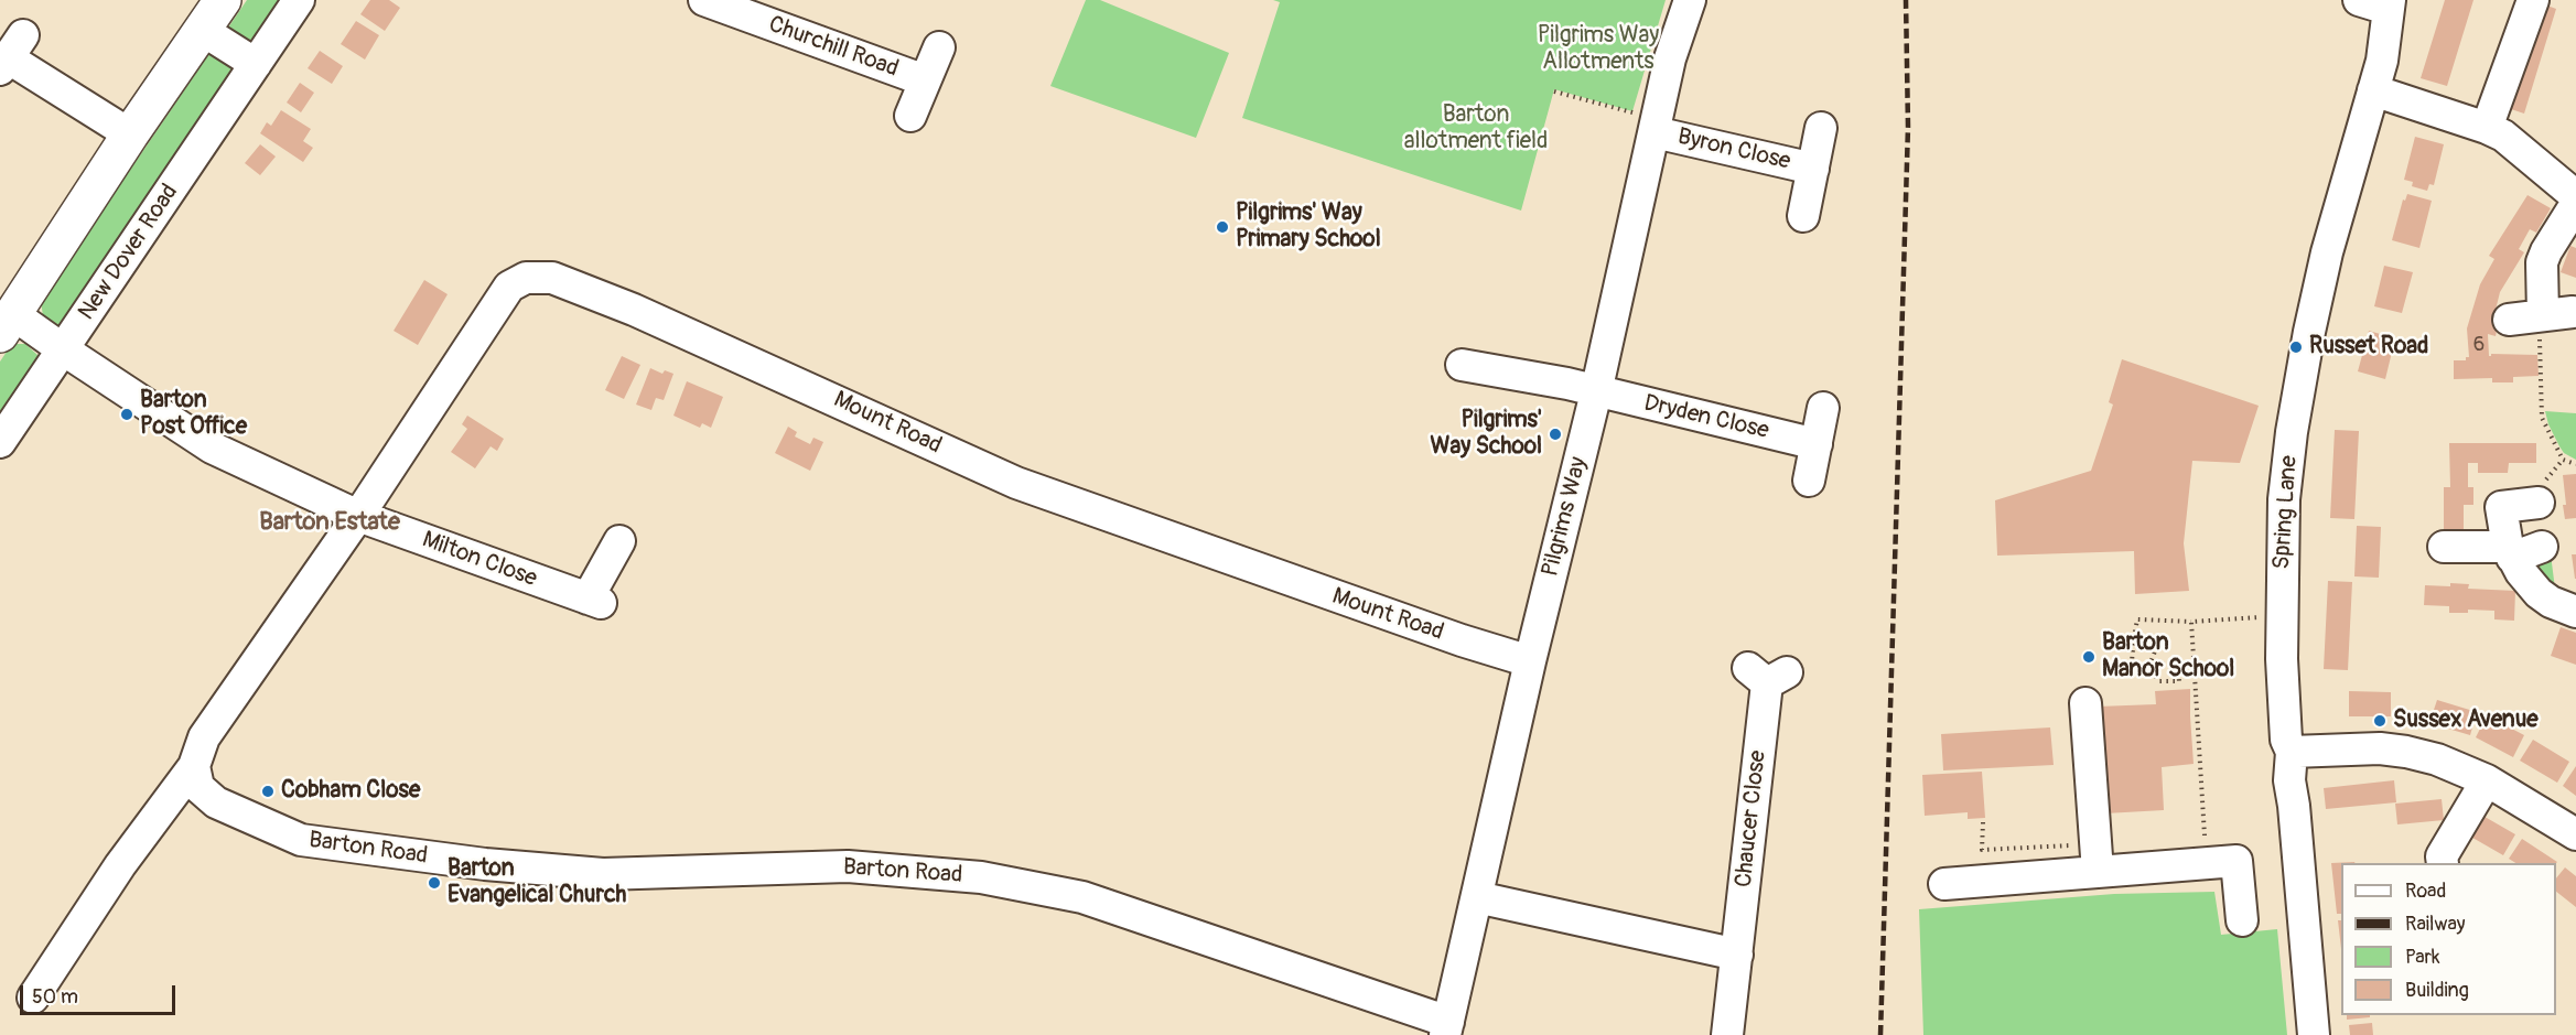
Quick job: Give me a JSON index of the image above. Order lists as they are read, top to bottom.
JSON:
{
  "streets": {
    "street": [
      "Churchill Road",
      "Byron Close",
      "New Dover Road",
      "Dryden Close",
      "Mount Road",
      "Spring Lane",
      "Pilgrims Way",
      "Milton Close",
      "Chaucer Close",
      "Barton Road"
    ]
  },
  "crossings": [
    ["Byron Close", "Pilgrims Way"],
    ["Dryden Close", "Pilgrims Way"],
    ["Mount Road", "Pilgrims Way"],
    ["Mount Road", "Milton Close"],
    ["Pilgrims Way", "Barton Road"]
  ],
  "districts": ["Barton Estate"],
  "parks": ["Pilgrims Way Allotments", "Barton allotment field"],
  "places": [
    "Pilgrims' Way Primary School",
    "Russet Road",
    "Barton Post Office",
    "Pilgrims' Way School",
    "Barton Manor School",
    "Sussex Avenue",
    "Cobham Close",
    "Barton Evangelical Church"
  ],
  "house_numbers": ["6"],
  "legend": [
    "Road",
    "Railway",
    "Park",
    "Building"
  ],
  "scale_bar": "50 m"
}
